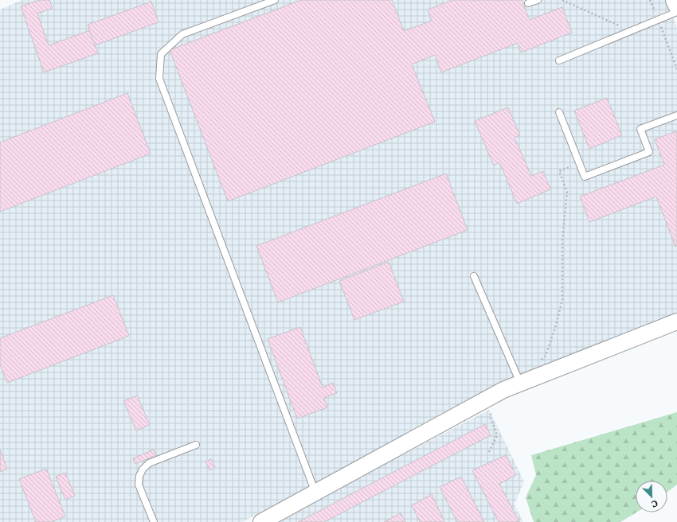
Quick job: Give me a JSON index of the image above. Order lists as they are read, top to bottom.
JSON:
{
  "north": "bottom right"
}
